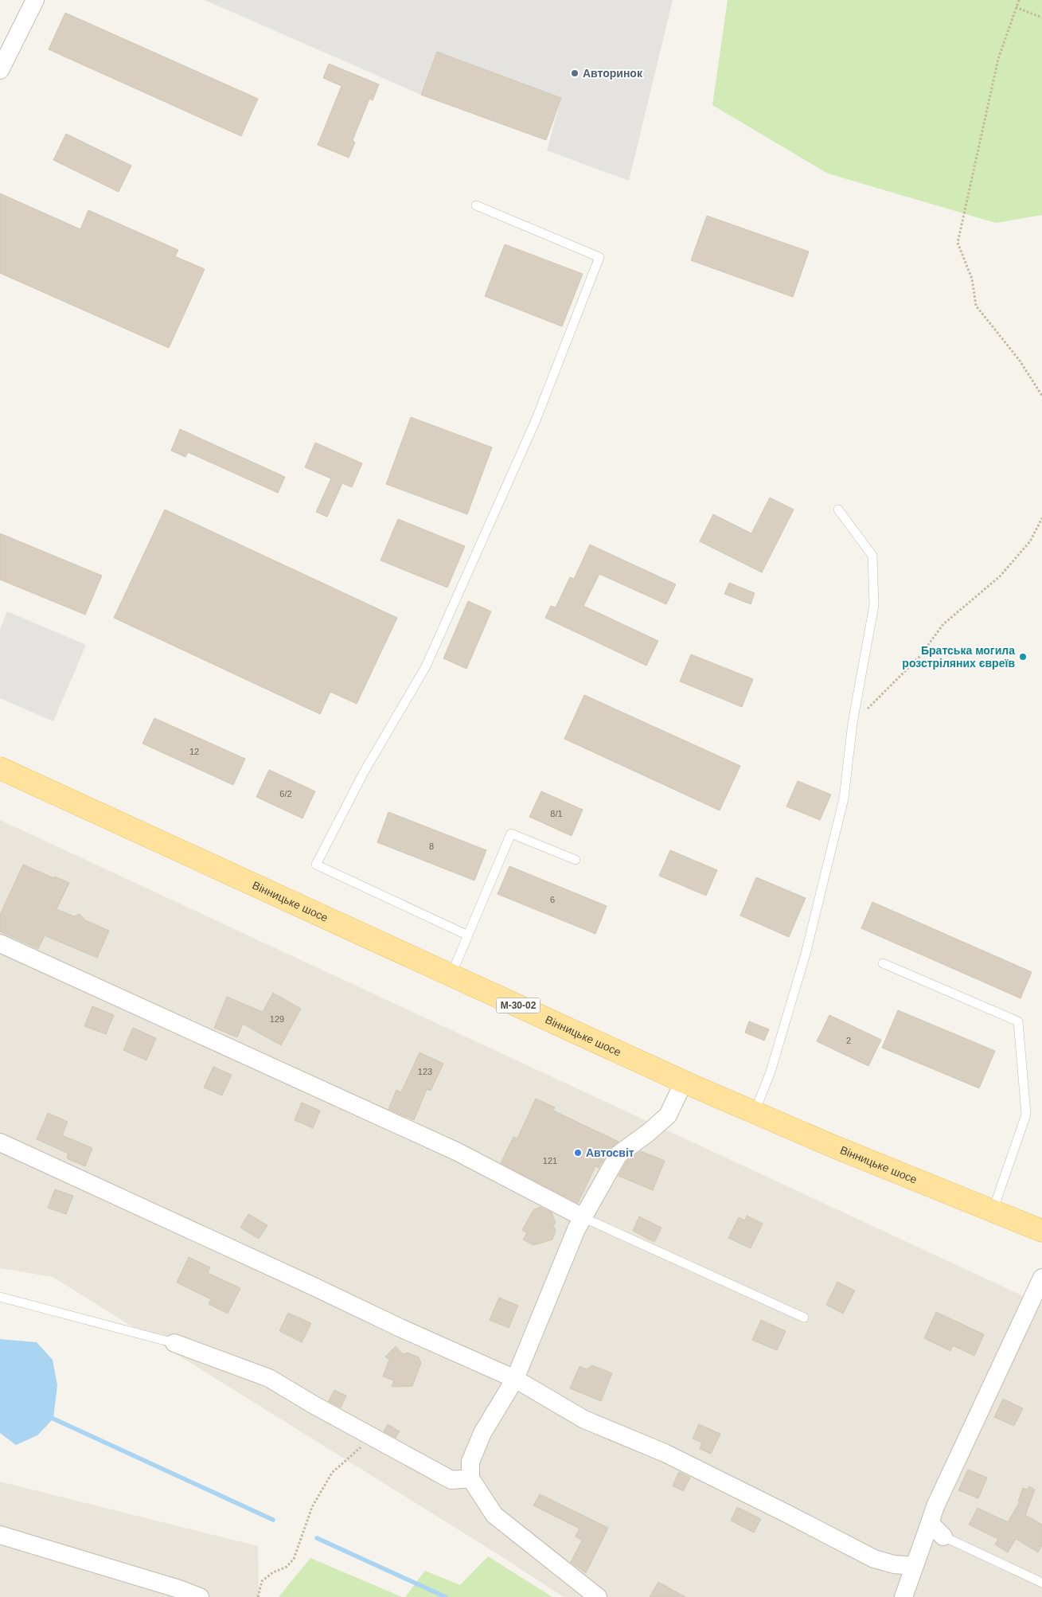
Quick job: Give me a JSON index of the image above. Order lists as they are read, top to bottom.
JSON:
{
  "streets": {
    "main road": ["Вінницьке шосе", "М-30-02"]
  },
  "places": ["Авторинок", "Братська могила розстріляних євреїв", "Автосвіт"],
  "house_numbers": [
    "12",
    "6/2",
    "8/1",
    "8",
    "6",
    "129",
    "2",
    "123",
    "121"
  ]
}
